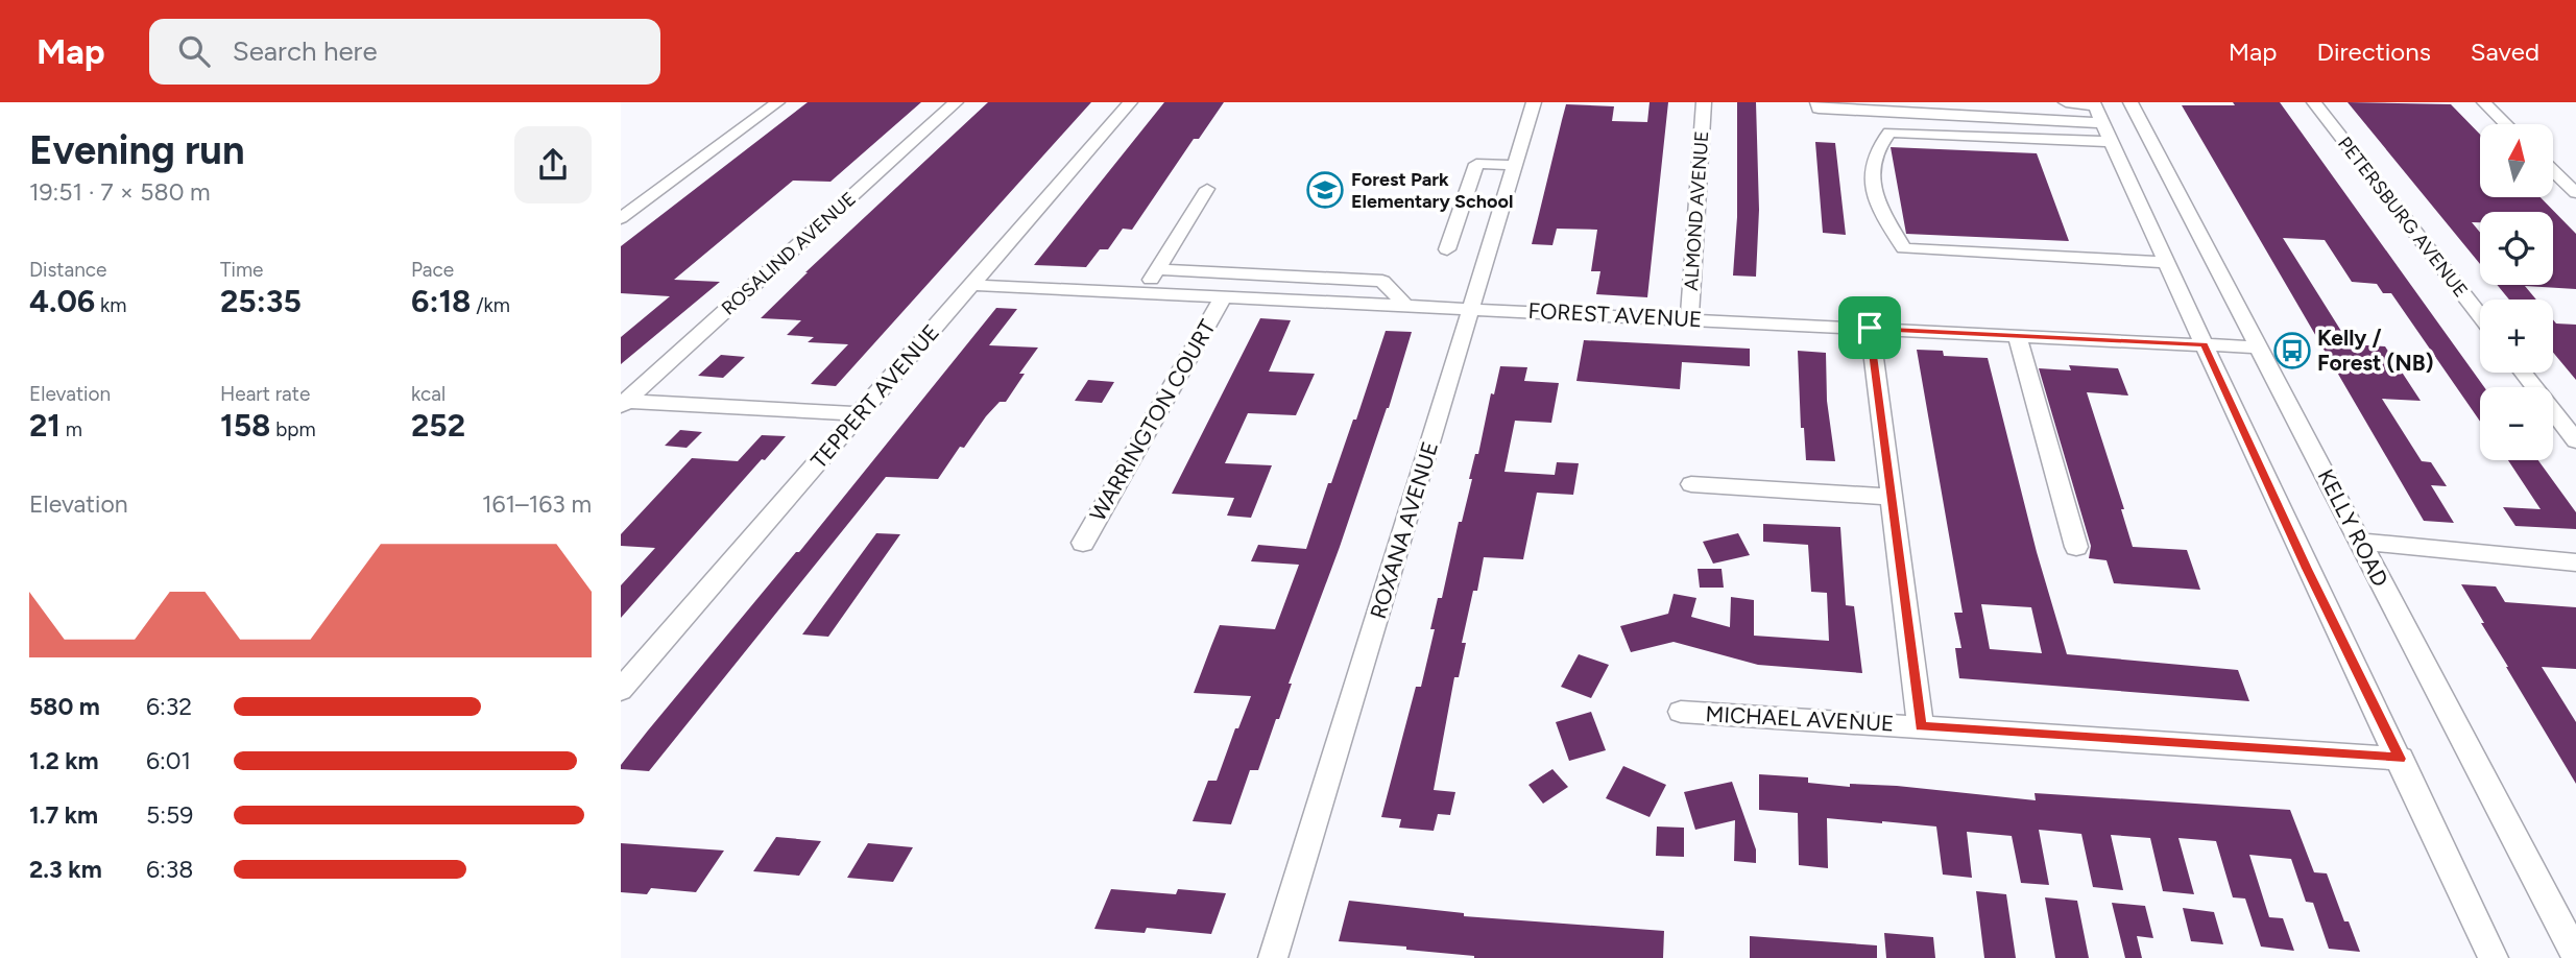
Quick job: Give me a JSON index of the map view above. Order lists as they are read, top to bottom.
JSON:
{
  "streets": {
    "street": [
      "ALMOND AVENUE",
      "PETERSBURG AVENUE",
      "ROSALIND AVENUE",
      "FOREST AVENUE",
      "TEPPERT AVENUE",
      "WARRINGTON COURT",
      "KELLY ROAD",
      "ROXANA AVENUE",
      "MICHAEL AVENUE"
    ]
  },
  "crossings": [
    ["ALMOND AVENUE", "FOREST AVENUE"],
    ["FOREST AVENUE", "TEPPERT AVENUE"],
    ["FOREST AVENUE", "WARRINGTON COURT"],
    ["FOREST AVENUE", "KELLY ROAD"],
    ["FOREST AVENUE", "ROXANA AVENUE"]
  ],
  "places": {
    "school or university": ["Forest Park Elementary School"],
    "bus stop": ["Kelly / Forest (NB)"]
  },
  "north": "top",
  "page": {
    "header": "Map",
    "search": "Search here",
    "nav": ["Map", "Directions", "Saved"],
    "heading": ["Evening run", "19:51 · 7 × 580 m"],
    "map_buttons": ["+", "−"],
    "stats": [
      ["Distance", "4.06 km"],
      ["Time", "25:35"],
      ["Pace", "6:18 /km"],
      ["Elevation", "21 m"],
      ["Heart rate", "158 bpm"],
      ["kcal", "252"]
    ],
    "chart": ["Elevation", "161–163 m"],
    "list": [
      {
        "name": "580 m",
        "note": "6:32"
      },
      {
        "name": "1.2 km",
        "note": "6:01"
      },
      {
        "name": "1.7 km",
        "note": "5:59"
      },
      {
        "name": "2.3 km",
        "note": "6:38"
      }
    ]
  }
}
